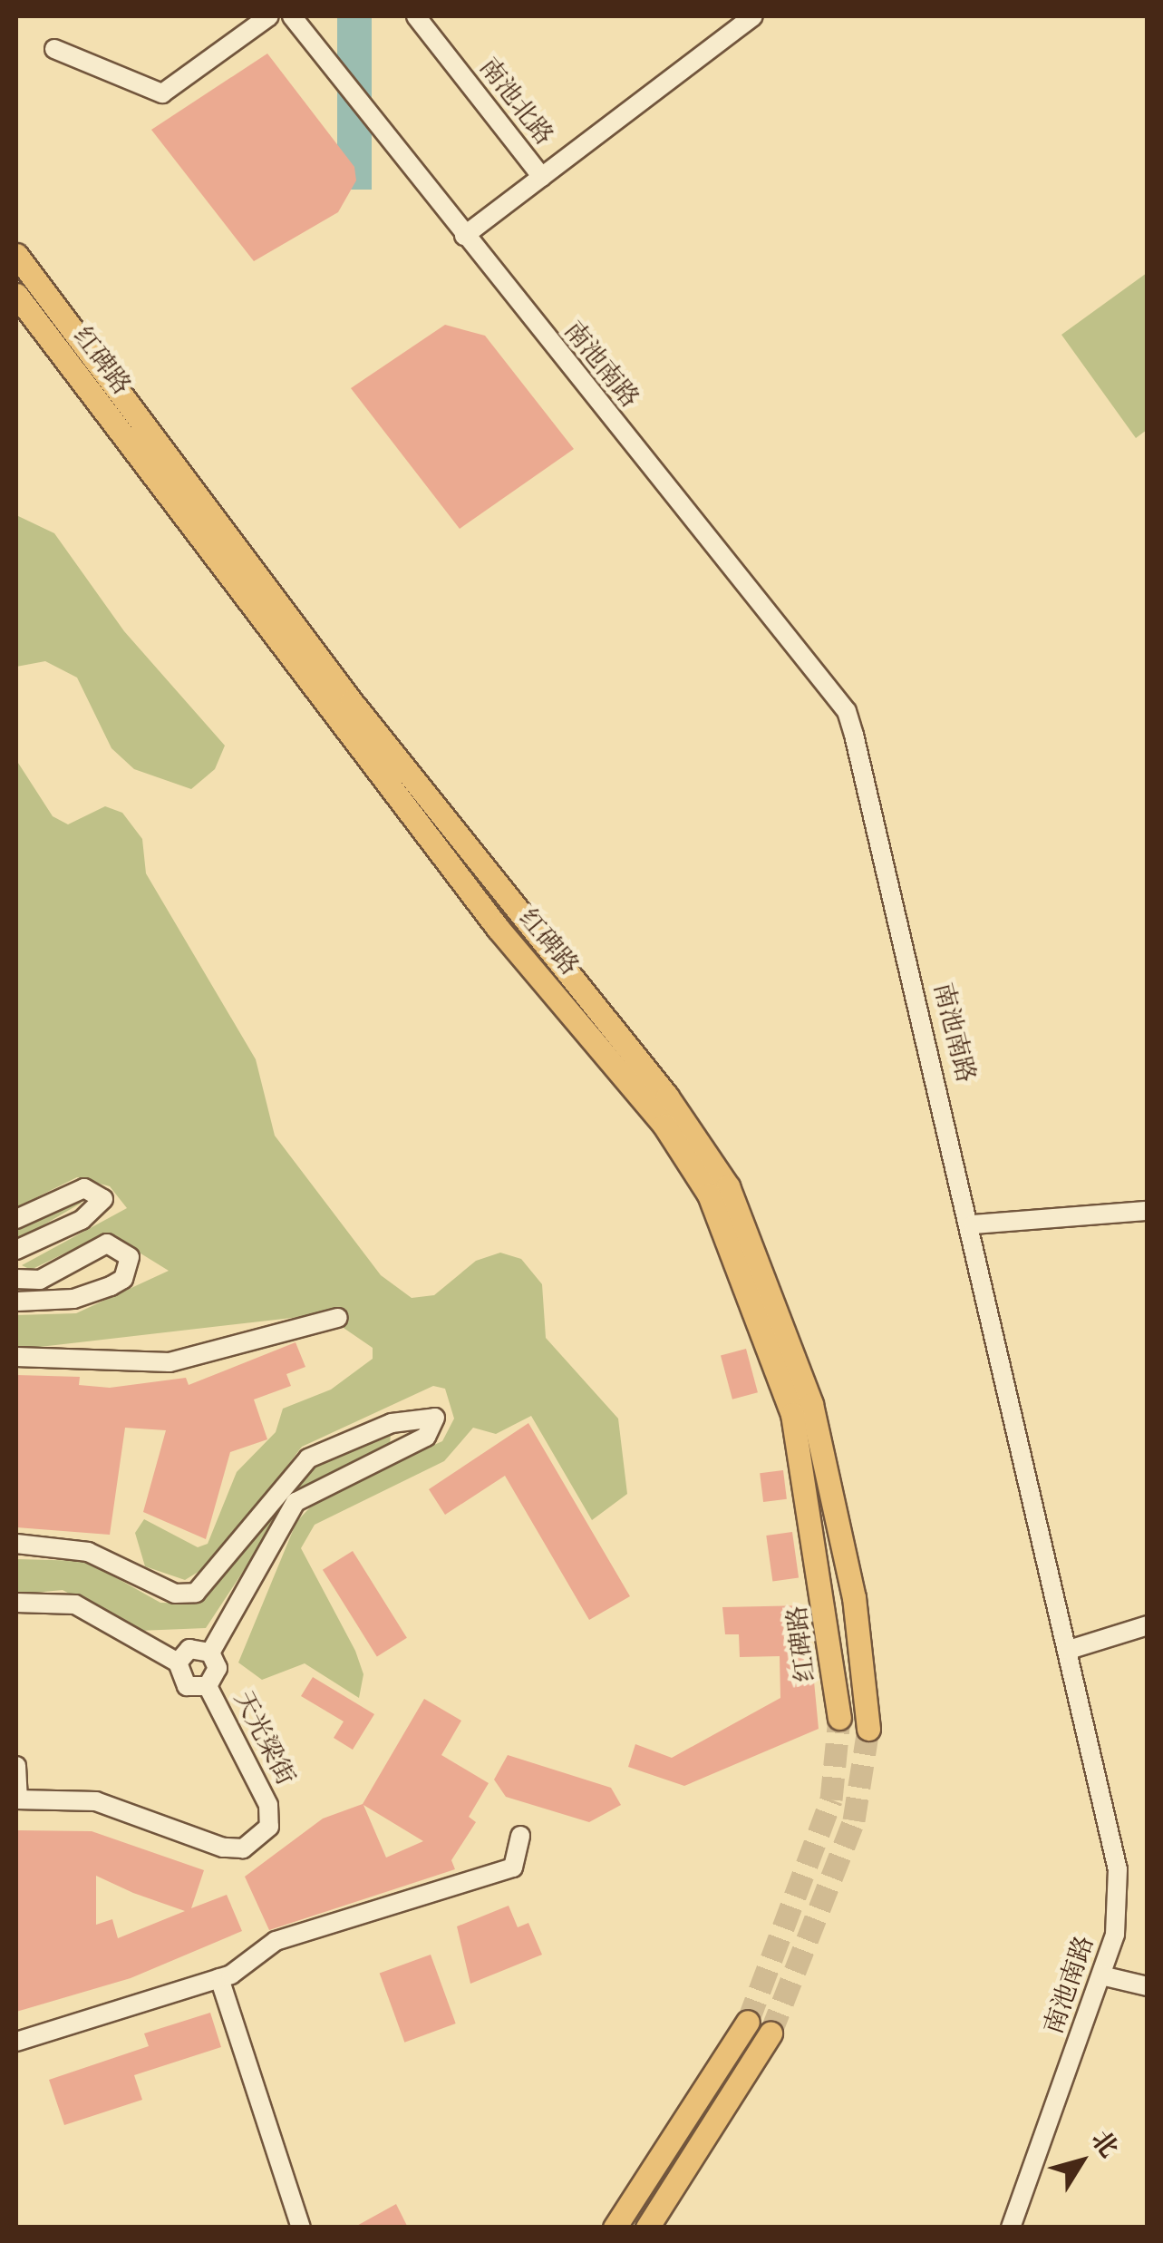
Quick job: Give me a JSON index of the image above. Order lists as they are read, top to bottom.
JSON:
{
  "streets": {
    "main road": ["红碑路"],
    "street": ["南池北路", "南池南路", "天光梁街"]
  },
  "north": "top right"
}
